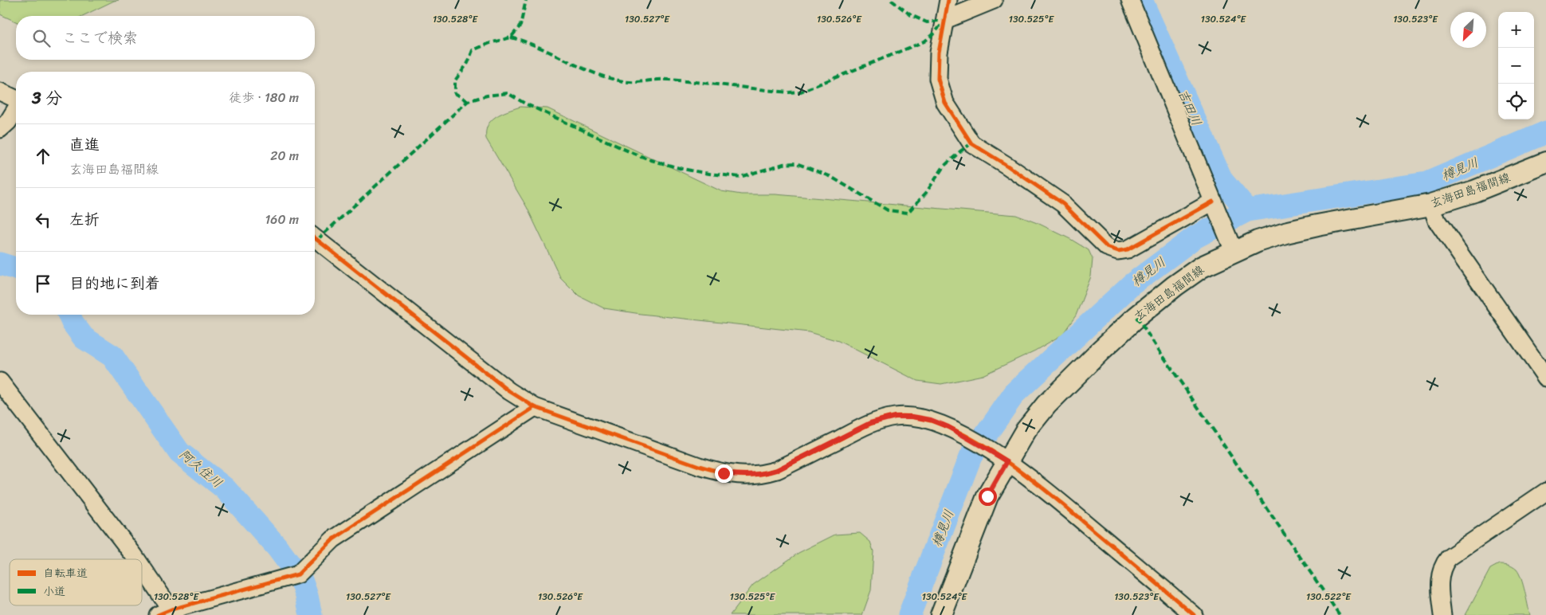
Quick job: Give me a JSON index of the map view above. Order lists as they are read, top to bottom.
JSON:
{
  "streets": {
    "main road": ["玄海田島福間線"]
  },
  "water": ["吉田川", "樽見川", "阿久住川"],
  "legend": ["自転車道", "小道"],
  "north": "bottom left",
  "page": {
    "map_buttons": ["+", "−"],
    "search": "ここで検索",
    "heading": ["3 分", "徒歩 · 180 m"],
    "list": [
      ["直進", "玄海田島福間線", "20 m"],
      ["左折", "160 m"],
      "目的地に到着"
    ]
  },
  "coordinates": [
    "130.528°E",
    "130.527°E",
    "130.526°E",
    "130.525°E",
    "130.524°E",
    "130.523°E",
    "130.522°E"
  ]
}
